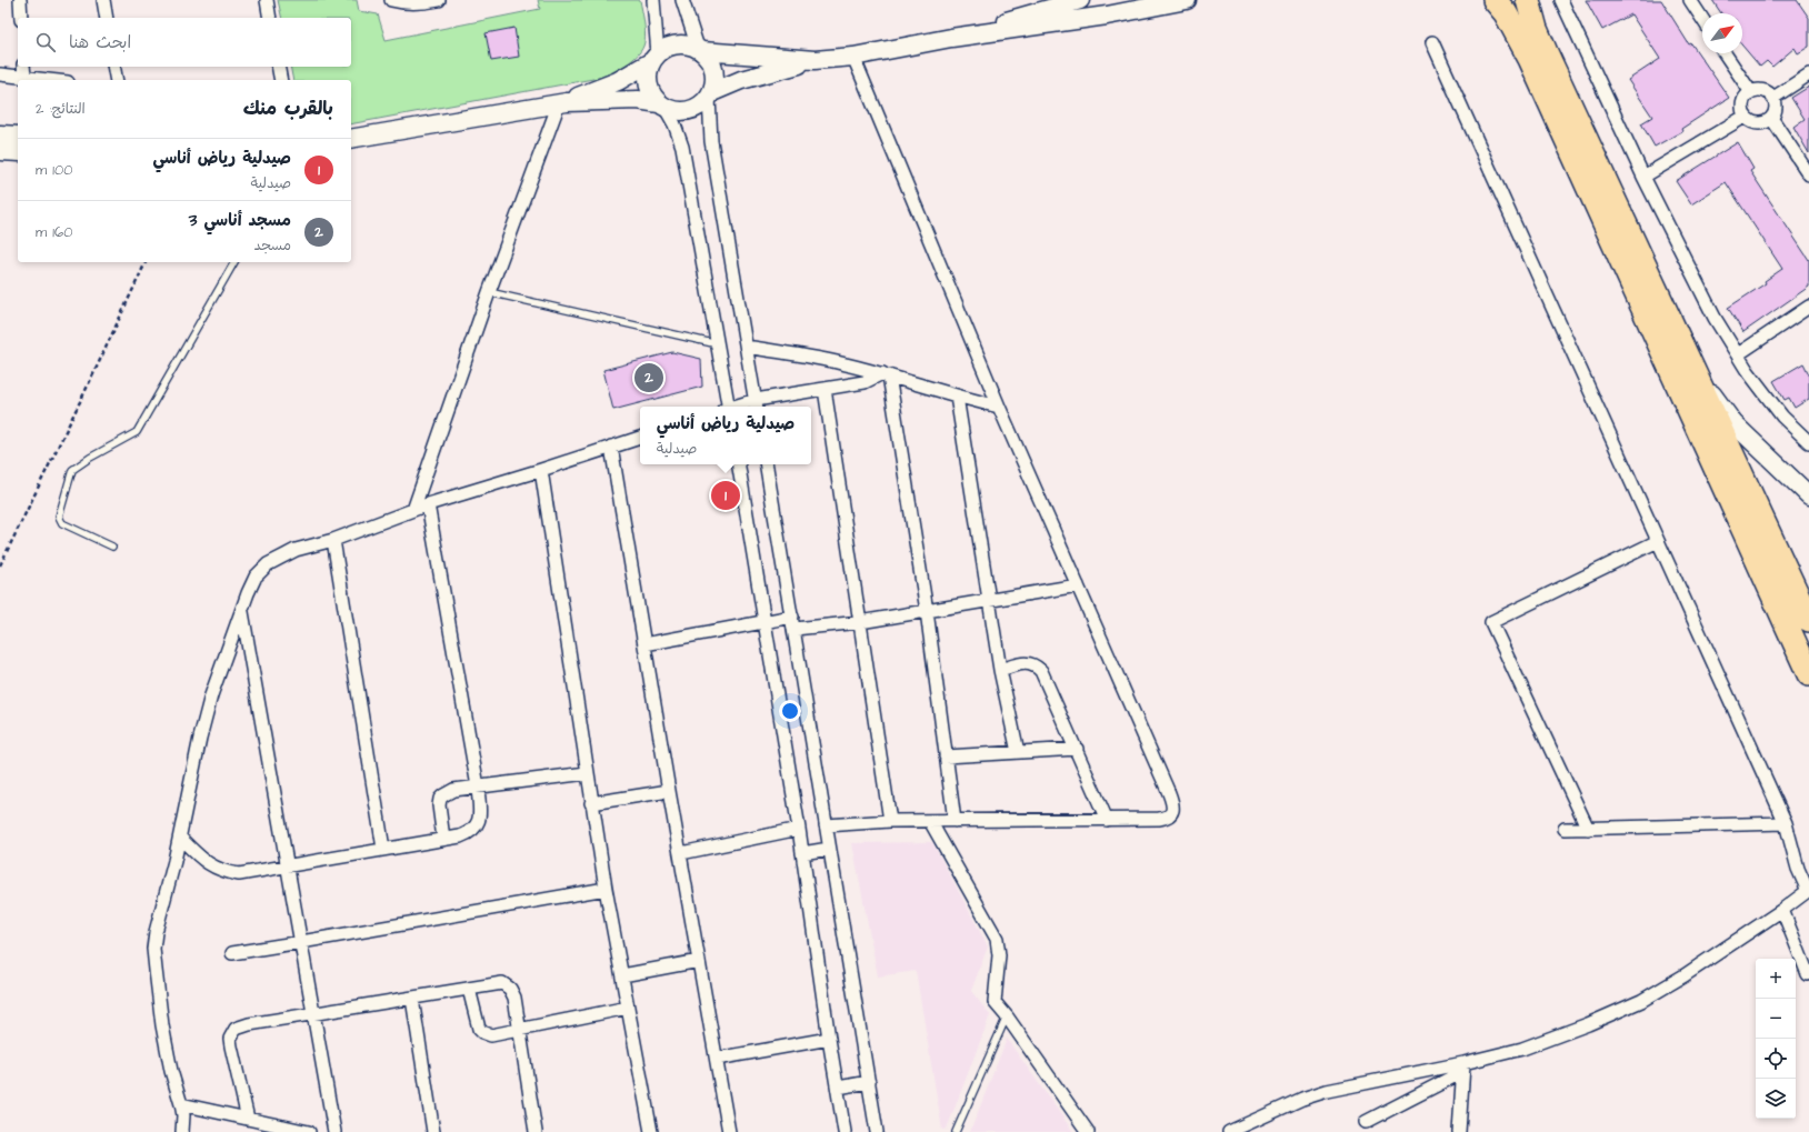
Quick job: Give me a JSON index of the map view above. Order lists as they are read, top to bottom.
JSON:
{
  "north": "top right",
  "page": {
    "search": "ابحث هنا",
    "heading": ["بالقرب منك", "النتائج: 2"],
    "list": [
      {
        "mark": "1",
        "name": "صيدلية رياض أناسي",
        "note": "صيدلية",
        "value": "100 m"
      },
      {
        "mark": "2",
        "name": "مسجد أناسي 3",
        "note": "مسجد",
        "value": "160 m"
      }
    ],
    "pins": ["2", "1"],
    "popup": ["صيدلية رياض أناسي", "صيدلية"],
    "map_buttons": ["+", "−"]
  }
}
